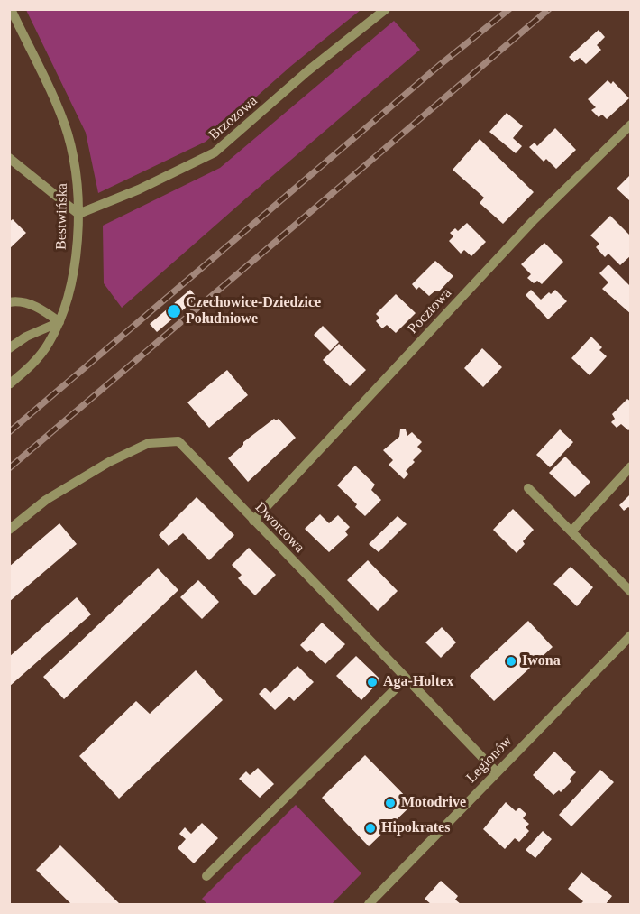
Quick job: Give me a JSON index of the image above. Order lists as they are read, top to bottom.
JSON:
{
  "streets": {
    "street": [
      "Brzozowa",
      "Bestwińska",
      "Pocztowa",
      "Dworcowa",
      "Legionów"
    ]
  },
  "crossings": [
    ["Brzozowa", "Bestwińska"],
    ["Pocztowa", "Dworcowa"],
    ["Dworcowa", "Legionów"]
  ],
  "places": [
    "Czechowice-Dziedzice Południowe",
    "Iwona",
    "Aga-Holtex",
    "Motodrive",
    "Hipokrates"
  ]
}
